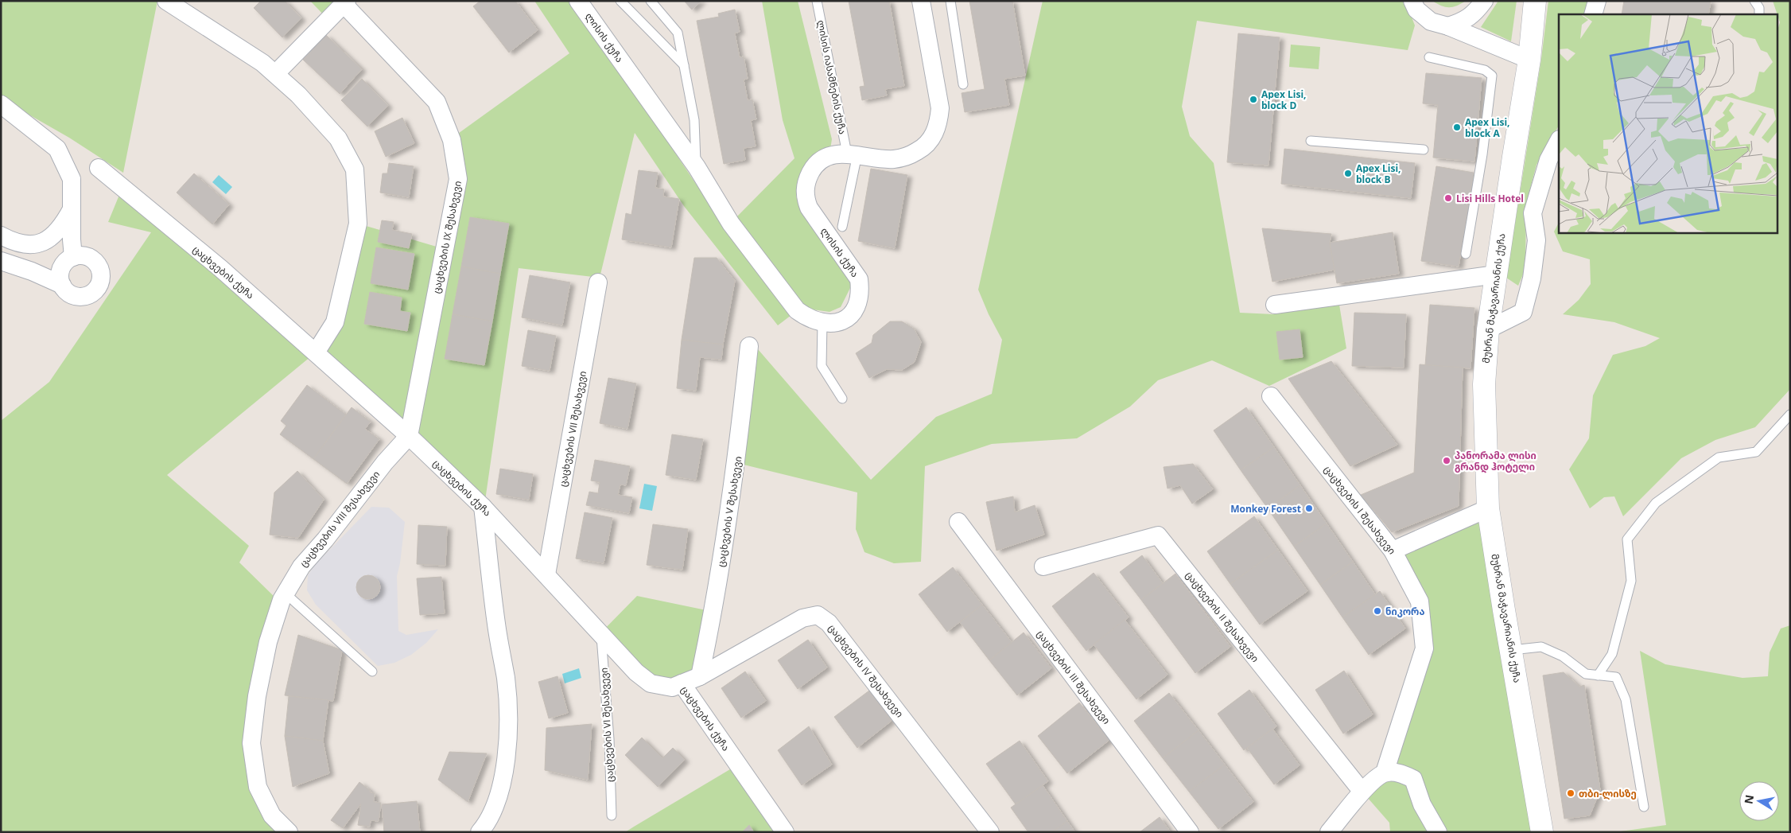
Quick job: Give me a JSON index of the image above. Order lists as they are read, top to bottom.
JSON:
{
  "streets": {
    "main road": ["მუხრან მაჭავარიანის ქუჩა"],
    "street": [
      "ლისის ქუჩა",
      "ცაცხვების IX შესახვევი",
      "ცაცხვების ქუჩა",
      "ცაცხვების VII შესახვევი",
      "ცაცხვების I შესახვევი",
      "ცაცხვების V შესახვევი",
      "ცაცხვების VIII შესახვევი",
      "ცაცხვების II შესახვევი",
      "ცაცხვების IV შესახვევი",
      "ცაცხვების III შესახვევი"
    ],
    "lane": ["ლისის იასამნების ქუჩა", "ცაცხვების VI შესახვევი"]
  },
  "crossings": [
    ["ლისის ქუჩა", "ლისის იასამნების ქუჩა"],
    ["ცაცხვების IX შესახვევი", "ცაცხვების ქუჩა"],
    ["ცაცხვების IX შესახვევი", "ცაცხვების VIII შესახვევი"],
    ["ცაცხვების ქუჩა", "ცაცხვების VII შესახვევი"],
    ["ცაცხვების ქუჩა", "ცაცხვების VIII შესახვევი"],
    ["ცაცხვების ქუჩა", "ცაცხვების IV შესახვევი"],
    ["ცაცხვების ქუჩა", "ცაცხვების VI შესახვევი"],
    ["ცაცხვების V შესახვევი", "ცაცხვების IV შესახვევი"]
  ],
  "places": [
    "Apex Lisi, block D",
    "Apex Lisi, block A",
    "Apex Lisi, block B",
    "Lisi Hills Hotel",
    "პანორამა ლისი გრანდ ჰოტელი",
    "Monkey Forest",
    "ნიკორა",
    "თბი-ლისზე"
  ],
  "north": "left"
}
